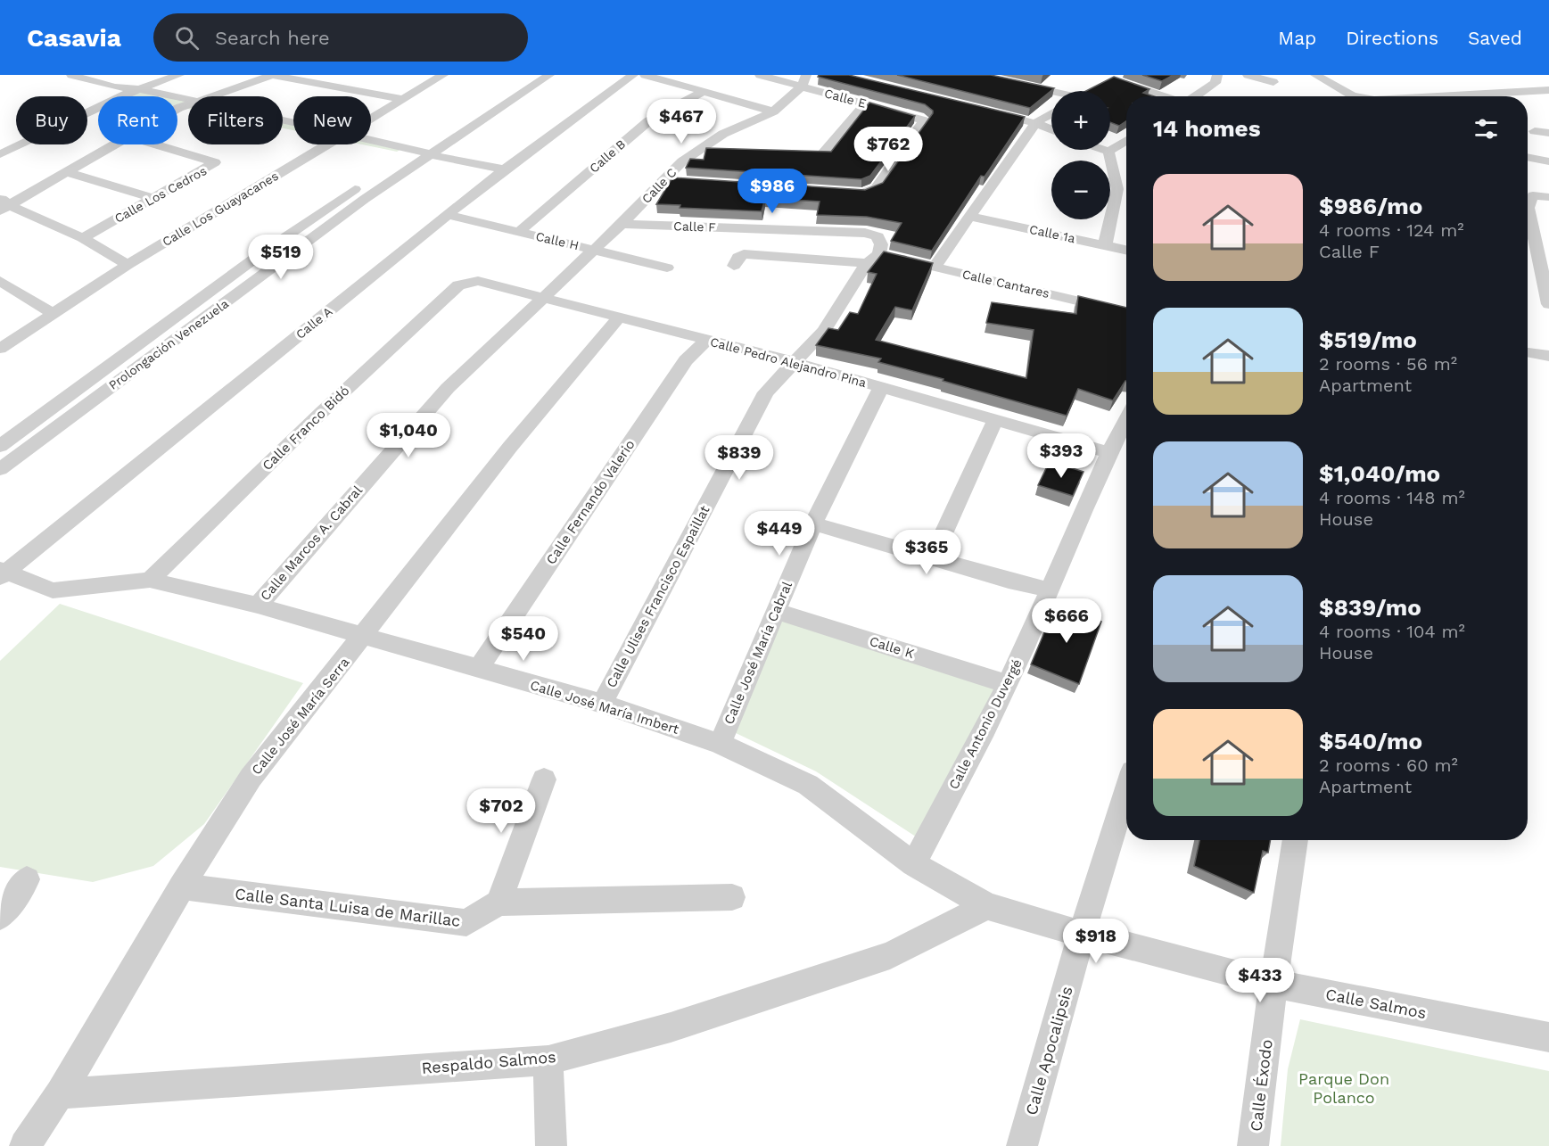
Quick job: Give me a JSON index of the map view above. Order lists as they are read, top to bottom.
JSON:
{
  "streets": {
    "street": [
      "Calle E",
      "Calle B",
      "Calle C",
      "Calle Los Cedros",
      "Calle Los Guayacanes",
      "Calle F",
      "Calle 1a",
      "Calle H",
      "Calle Cantares",
      "Calle A",
      "Prolongación Venezuela",
      "Calle Pedro Alejandro Pina",
      "Calle Franco Bidó",
      "Calle Fernando Valerio",
      "Calle Marcos A. Cabral",
      "Calle Ulises Francisco Espaillat",
      "Calle K",
      "Calle José María Cabral",
      "Calle José María Imbert",
      "Calle José María Serra",
      "Calle Antonio Duvergé",
      "Calle Santa Luisa de Marillac",
      "Calle Salmos",
      "Calle Apocalipsis",
      "Respaldo Salmos",
      "Calle Éxodo"
    ]
  },
  "crossings": [
    ["Calle E", "Calle C"],
    ["Calle B", "Calle H"],
    ["Calle C", "Calle F"],
    ["Calle C", "Calle H"],
    ["Calle C", "Calle Marcos A. Cabral"],
    ["Calle F", "Calle Cantares"],
    ["Calle F", "Calle Ulises Francisco Espaillat"],
    ["Calle H", "Calle A"],
    ["Calle H", "Calle Marcos A. Cabral"],
    ["Calle Cantares", "Calle Ulises Francisco Espaillat"],
    ["Calle A", "Calle José María Imbert"],
    ["Calle Pedro Alejandro Pina", "Calle Franco Bidó"],
    ["Calle Pedro Alejandro Pina", "Calle Fernando Valerio"],
    ["Calle Pedro Alejandro Pina", "Calle Marcos A. Cabral"],
    ["Calle Pedro Alejandro Pina", "Calle Ulises Francisco Espaillat"],
    ["Calle Pedro Alejandro Pina", "Calle José María Cabral"],
    ["Calle Pedro Alejandro Pina", "Calle José María Serra"],
    ["Calle Pedro Alejandro Pina", "Calle Antonio Duvergé"],
    ["Calle Franco Bidó", "Calle José María Imbert"],
    ["Calle Fernando Valerio", "Calle José María Imbert"],
    ["Calle Marcos A. Cabral", "Calle José María Imbert"],
    ["Calle Ulises Francisco Espaillat", "Calle José María Imbert"],
    ["Calle K", "Calle José María Cabral"],
    ["Calle K", "Calle Antonio Duvergé"],
    ["Calle José María Cabral", "Calle José María Imbert"],
    ["Calle José María Imbert", "Calle José María Serra"],
    ["Calle José María Imbert", "Calle Antonio Duvergé"],
    ["Calle José María Imbert", "Calle Salmos"],
    ["Calle José María Imbert", "Respaldo Salmos"],
    ["Calle José María Serra", "Calle Santa Luisa de Marillac"],
    ["Calle José María Serra", "Respaldo Salmos"],
    ["Calle Salmos", "Calle Apocalipsis"],
    ["Calle Salmos", "Respaldo Salmos"],
    ["Calle Salmos", "Calle Éxodo"]
  ],
  "parks": ["Parque Don Polanco"],
  "page": {
    "header": "Casavia",
    "search": "Search here",
    "nav": ["Map", "Directions", "Saved"],
    "map_buttons": ["+", "−"],
    "chip": [
      "Buy",
      "Rent",
      "Filters",
      "New"
    ],
    "heading": "14 homes",
    "price": [
      "$467",
      "$762",
      "$986",
      "$519",
      "$1,040",
      "$393",
      "$839",
      "$449",
      "$365",
      "$666",
      "$540",
      "$702",
      "$918",
      "$433"
    ],
    "list": [
      {
        "name": "$986/mo",
        "note": "4 rooms · 124 m² · Calle F"
      },
      {
        "name": "$519/mo",
        "note": "2 rooms · 56 m² · Apartment"
      },
      {
        "name": "$1,040/mo",
        "note": "4 rooms · 148 m² · House"
      },
      {
        "name": "$839/mo",
        "note": "4 rooms · 104 m² · House"
      },
      {
        "name": "$540/mo",
        "note": "2 rooms · 60 m² · Apartment"
      }
    ]
  }
}
